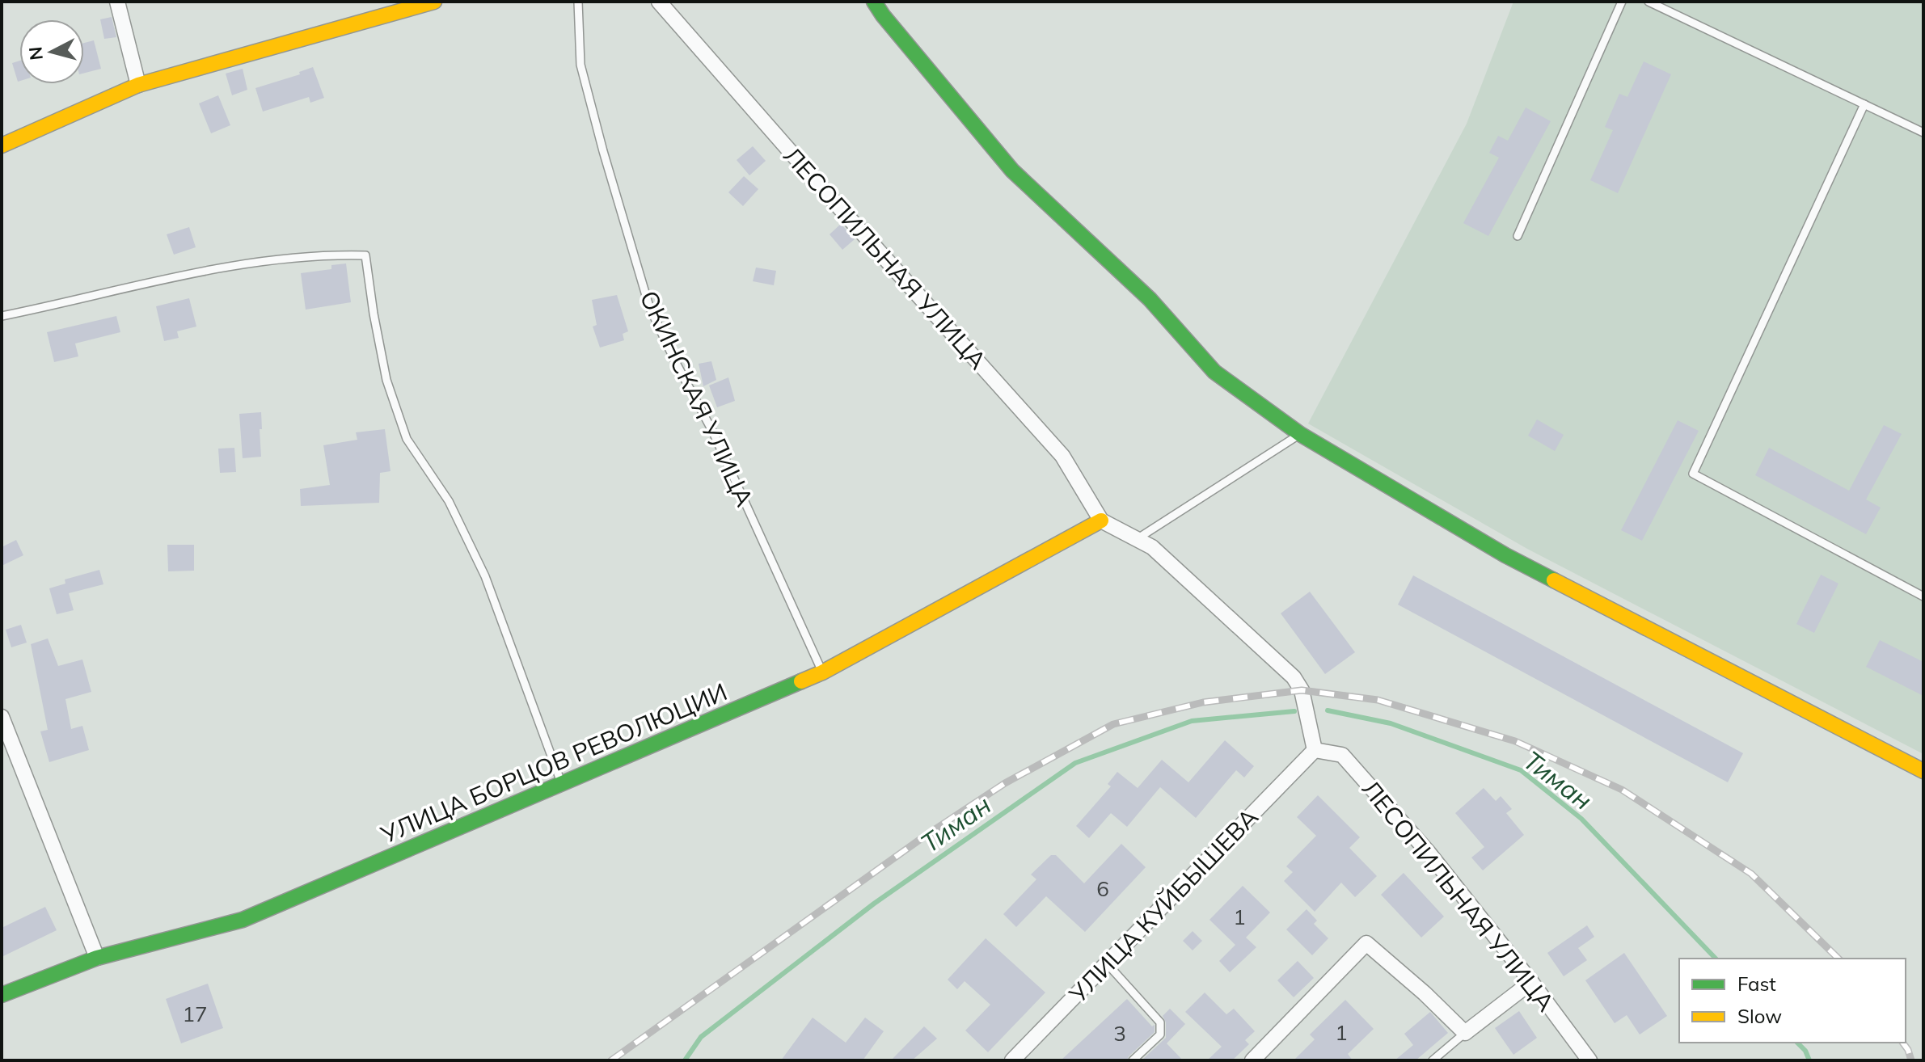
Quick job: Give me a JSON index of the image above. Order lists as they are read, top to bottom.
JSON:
{
  "streets": {
    "street": ["ЛЕСОПИЛЬНАЯ УЛИЦА", "УЛИЦА БОРЦОВ РЕВОЛЮЦИИ", "УЛИЦА КУЙБЫШЕВА"],
    "lane": ["ОКИНСКАЯ УЛИЦА"]
  },
  "crossings": [
    ["ЛЕСОПИЛЬНАЯ УЛИЦА", "УЛИЦА БОРЦОВ РЕВОЛЮЦИИ"],
    ["ЛЕСОПИЛЬНАЯ УЛИЦА", "УЛИЦА КУЙБЫШЕВА"],
    ["ОКИНСКАЯ УЛИЦА", "УЛИЦА БОРЦОВ РЕВОЛЮЦИИ"]
  ],
  "water": ["Тиман"],
  "house_numbers": [
    "6",
    "1",
    "17",
    "1",
    "3"
  ],
  "legend": ["Fast", "Slow"],
  "north": "left"
}
